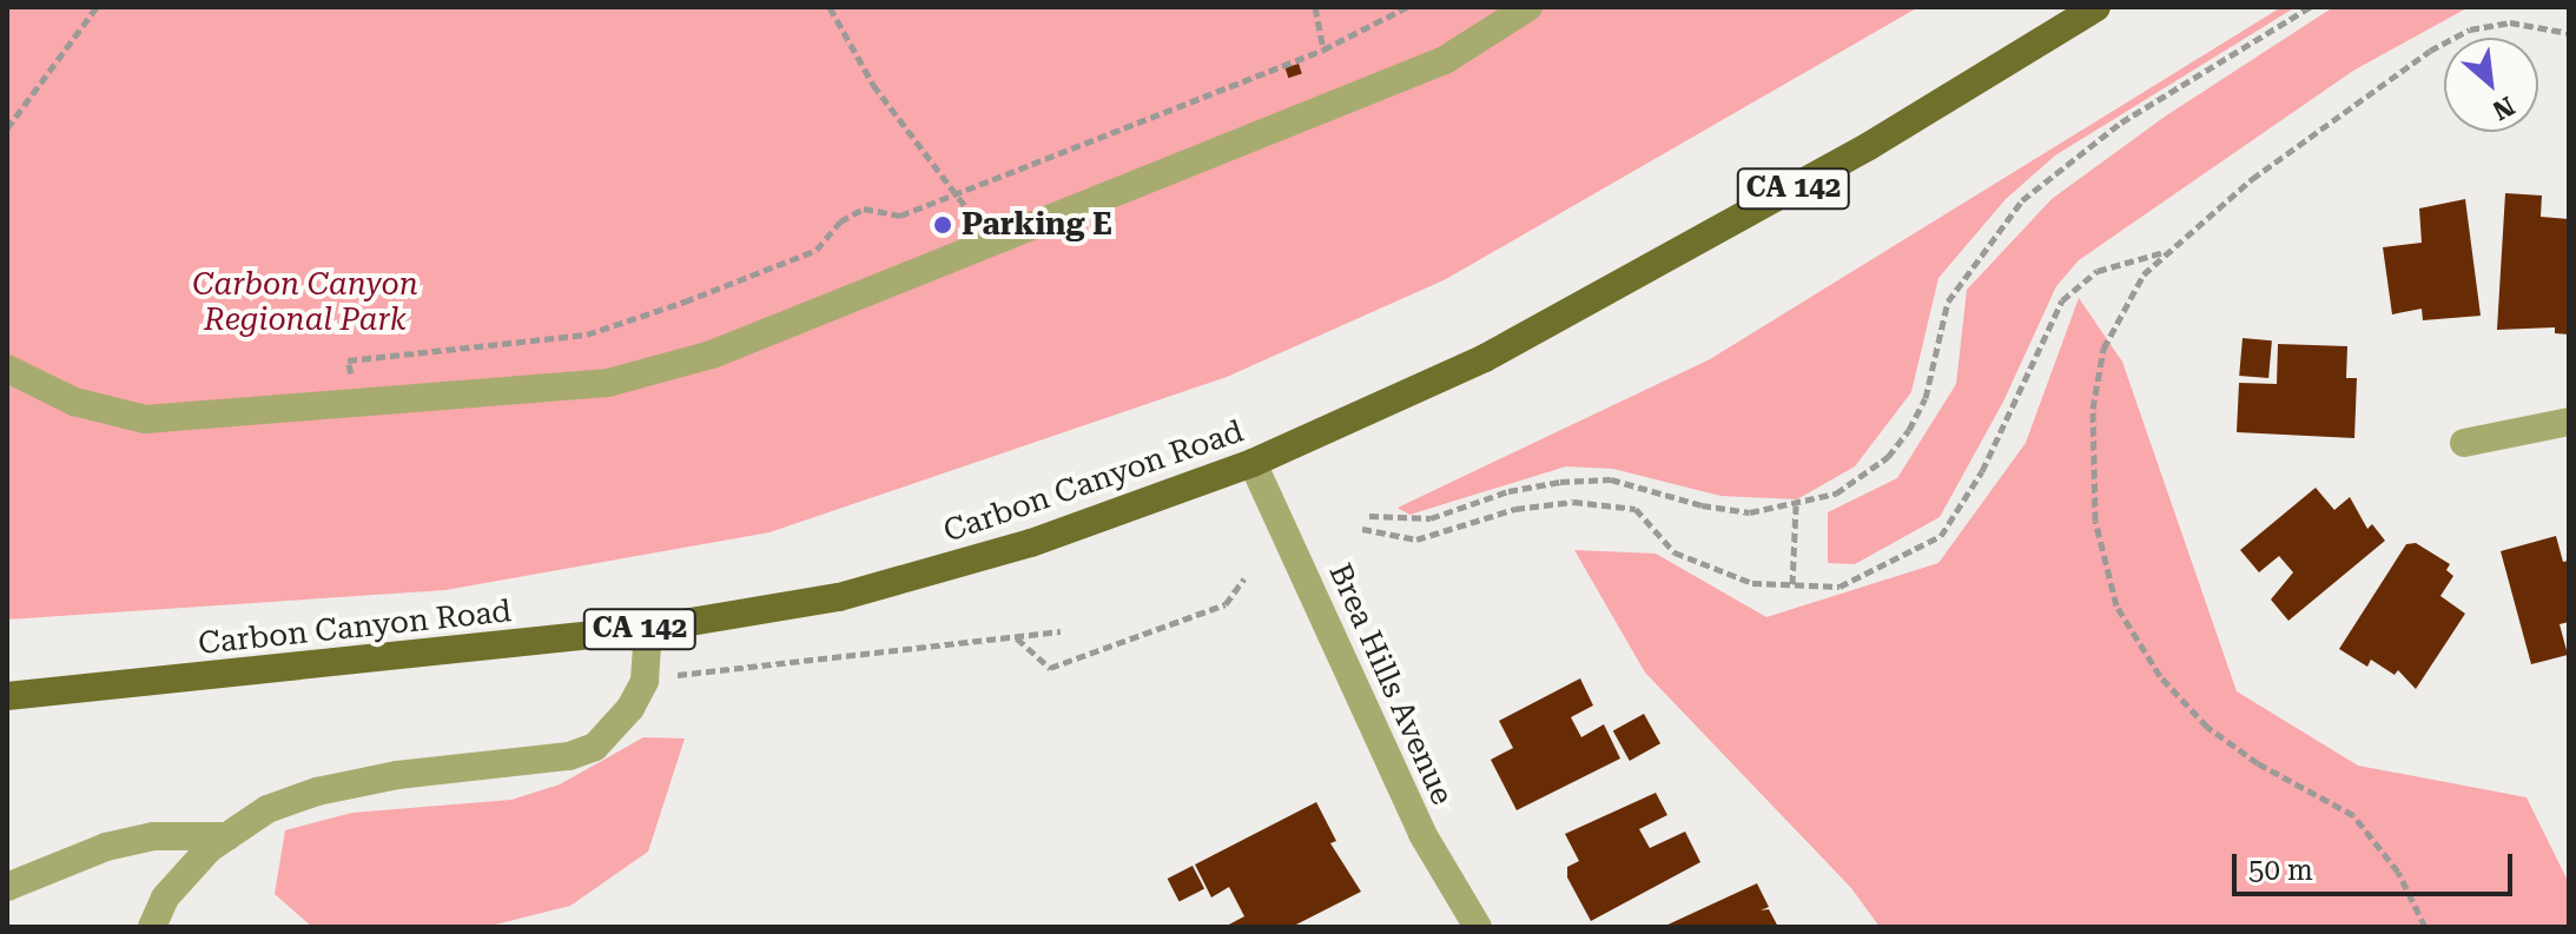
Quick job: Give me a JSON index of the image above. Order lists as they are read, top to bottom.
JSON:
{
  "streets": {
    "main road": ["CA 142", "Carbon Canyon Road"],
    "street": ["Brea Hills Avenue"]
  },
  "crossings": [
    ["Carbon Canyon Road", "Brea Hills Avenue"]
  ],
  "parks": ["Carbon Canyon Regional Park"],
  "places": ["Parking E"],
  "scale_bar": "50 m",
  "north": "bottom right"
}
